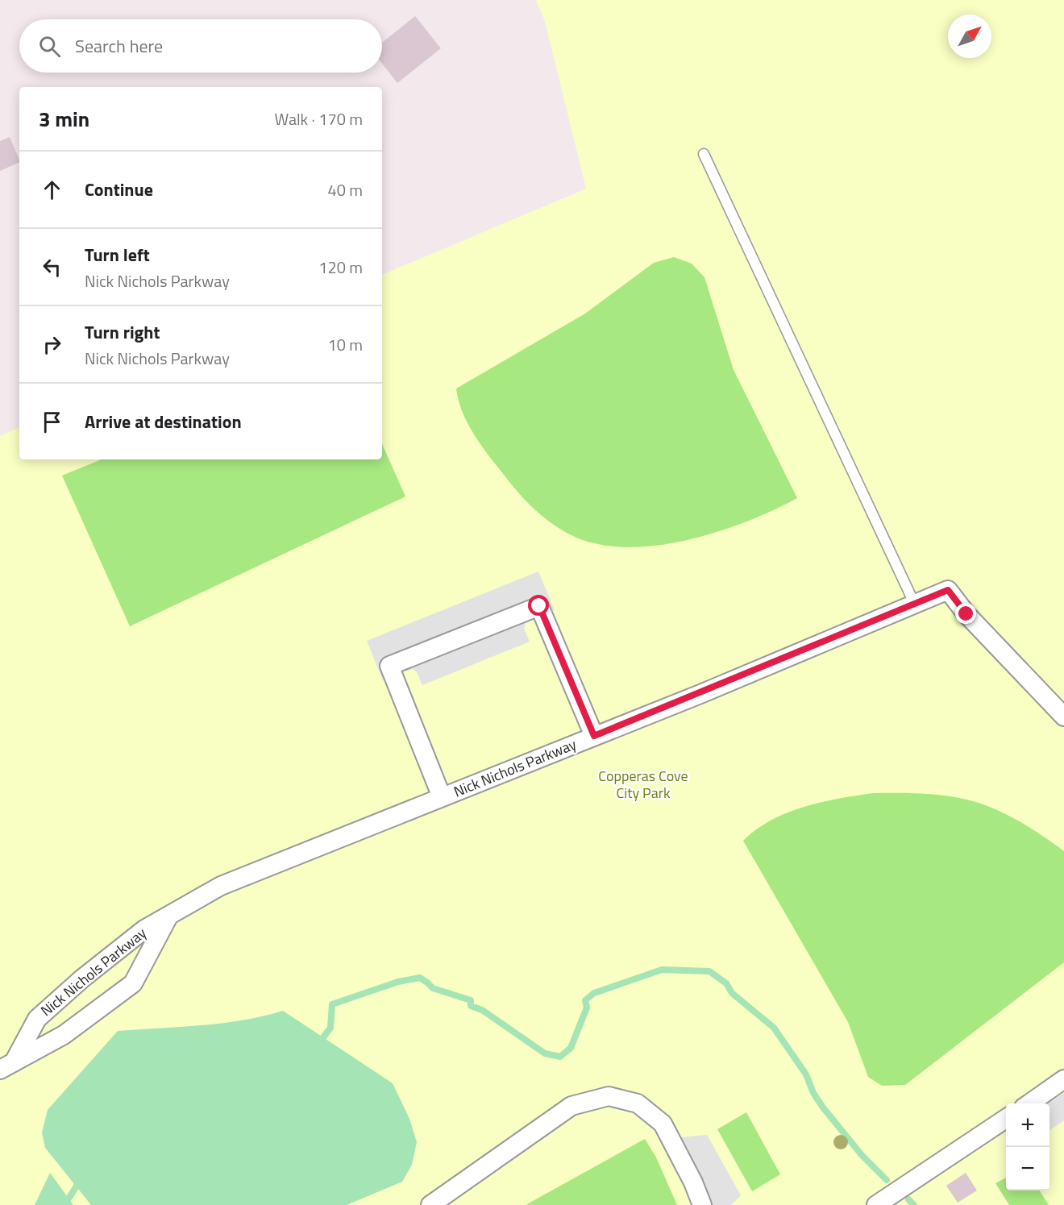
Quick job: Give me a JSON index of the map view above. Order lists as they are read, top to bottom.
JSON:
{
  "streets": {
    "street": ["Nick Nichols Parkway"]
  },
  "parks": ["Copperas Cove City Park"],
  "north": "top right",
  "page": {
    "search": "Search here",
    "heading": ["3 min", "Walk · 170 m"],
    "list": [
      ["Continue", "40 m"],
      ["Turn left", "Nick Nichols Parkway", "120 m"],
      ["Turn right", "Nick Nichols Parkway", "10 m"],
      "Arrive at destination"
    ],
    "map_buttons": ["+", "−"]
  }
}
